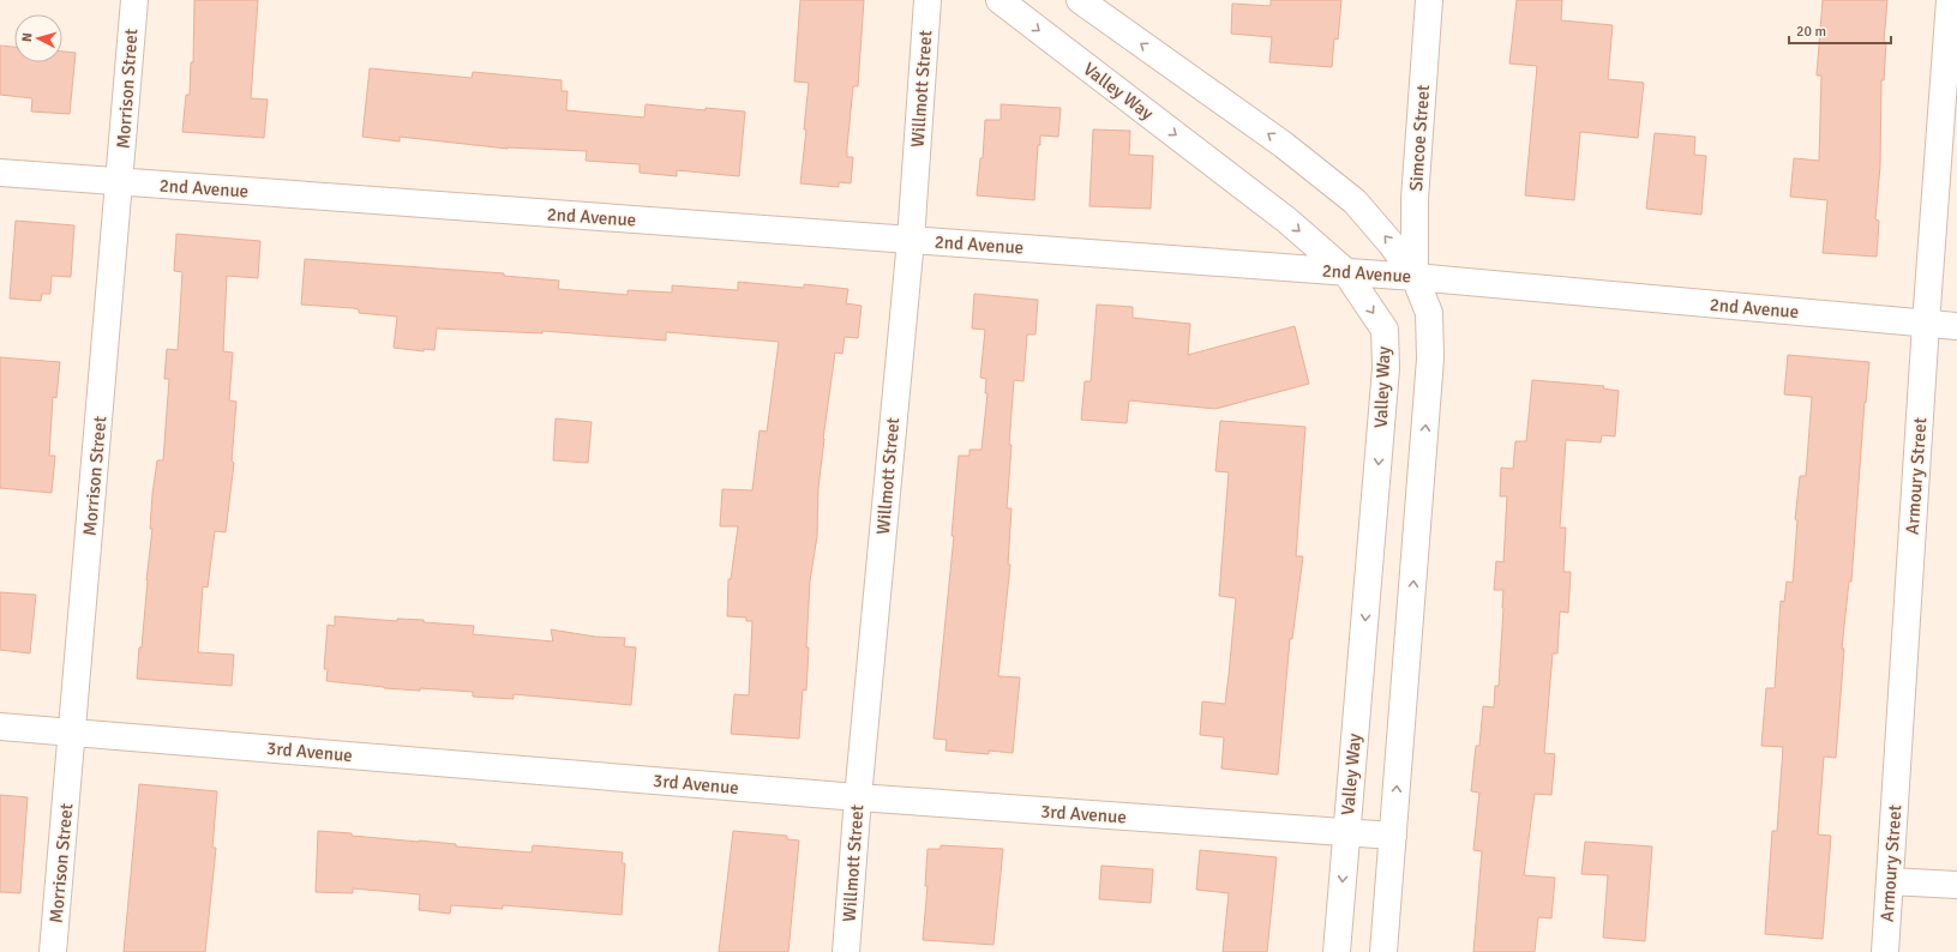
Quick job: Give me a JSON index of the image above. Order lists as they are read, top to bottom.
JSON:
{
  "streets": {
    "street": [
      "Morrison Street",
      "Willmott Street",
      "Valley Way",
      "Simcoe Street",
      "2nd Avenue",
      "Armoury Street",
      "3rd Avenue"
    ]
  },
  "crossings": [
    ["Morrison Street", "2nd Avenue"],
    ["Morrison Street", "3rd Avenue"],
    ["Willmott Street", "2nd Avenue"],
    ["Willmott Street", "3rd Avenue"],
    ["Valley Way", "2nd Avenue"],
    ["Valley Way", "3rd Avenue"],
    ["Simcoe Street", "2nd Avenue"],
    ["2nd Avenue", "Armoury Street"]
  ],
  "scale_bar": "20 m",
  "north": "left"
}
